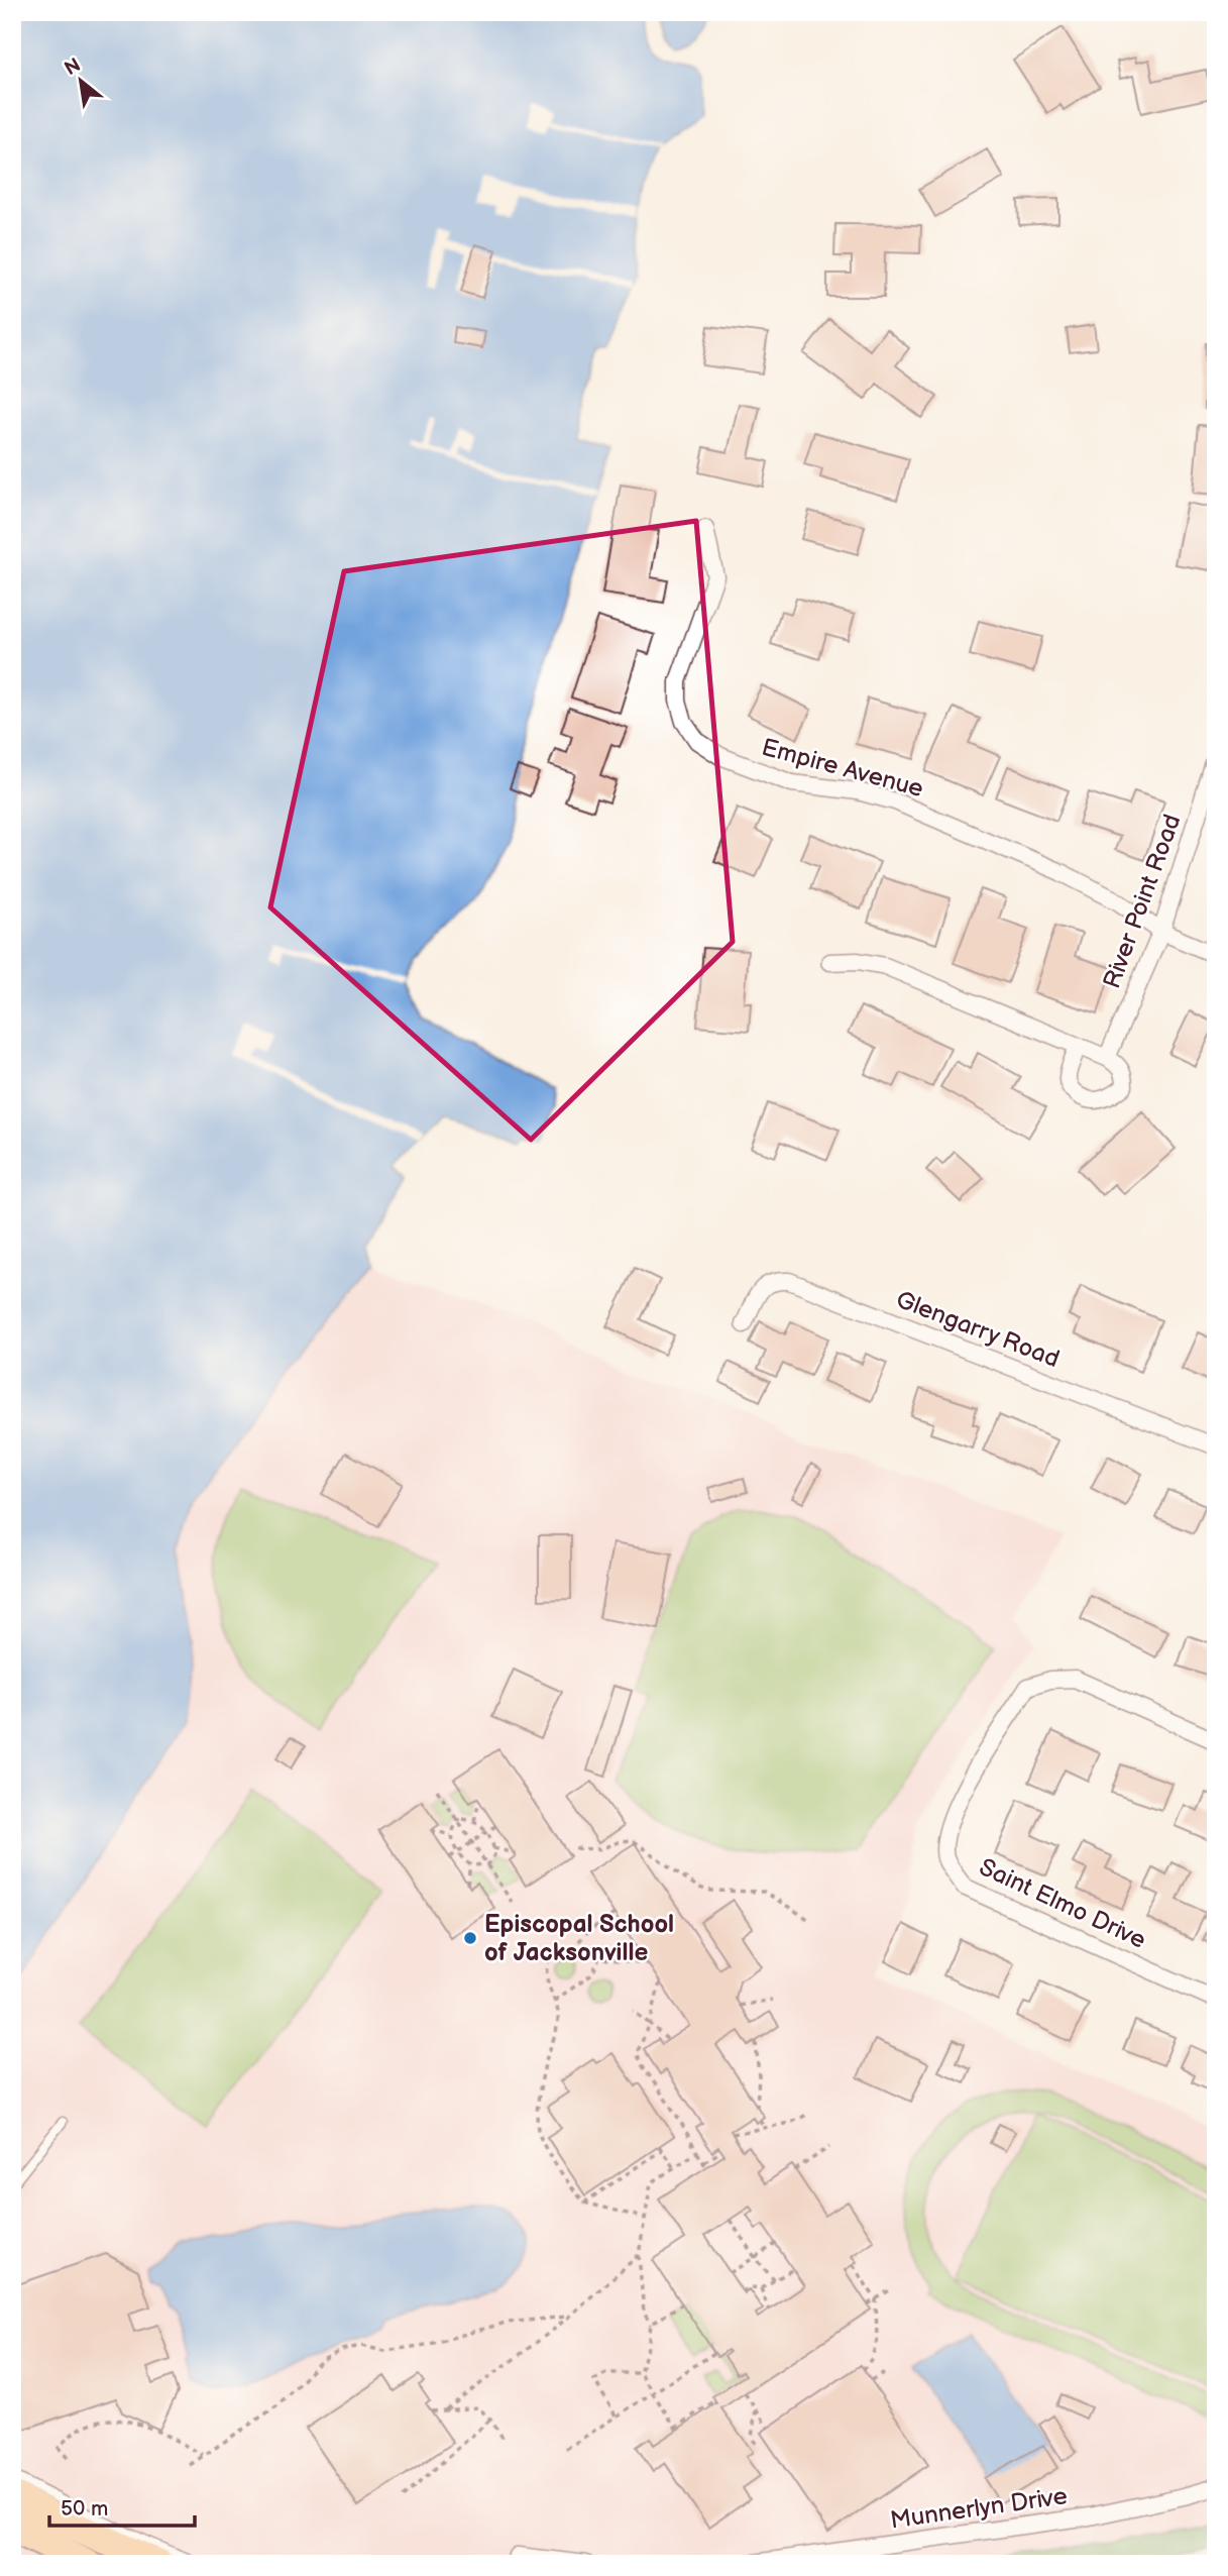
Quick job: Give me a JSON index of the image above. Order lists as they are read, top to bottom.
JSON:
{
  "streets": {
    "street": [
      "Empire Avenue",
      "River Point Road",
      "Glengarry Road",
      "Saint Elmo Drive",
      "Munnerlyn Drive"
    ]
  },
  "crossings": [
    ["Empire Avenue", "River Point Road"]
  ],
  "places": ["Episcopal School of Jacksonville"],
  "scale_bar": "50 m",
  "north": "top left"
}
